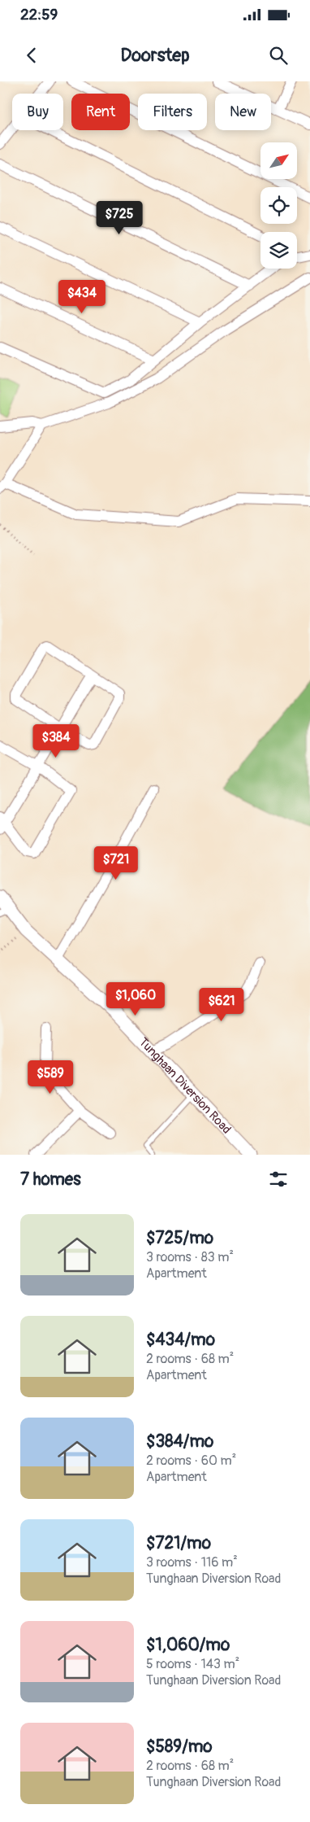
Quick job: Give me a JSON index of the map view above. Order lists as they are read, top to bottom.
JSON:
{
  "streets": {
    "street": ["Tunghaan Diversion Road"]
  },
  "north": "top right",
  "page": {
    "status": "22:59",
    "header": "Doorstep",
    "chip": [
      "Buy",
      "Rent",
      "Filters",
      "New"
    ],
    "price": [
      "$725",
      "$434",
      "$384",
      "$721",
      "$1,060",
      "$621",
      "$589"
    ],
    "heading": "7 homes",
    "list": [
      {
        "name": "$725/mo",
        "note": "3 rooms · 83 m² · Apartment"
      },
      {
        "name": "$434/mo",
        "note": "2 rooms · 68 m² · Apartment"
      },
      {
        "name": "$384/mo",
        "note": "2 rooms · 60 m² · Apartment"
      },
      {
        "name": "$721/mo",
        "note": "3 rooms · 116 m² · Tunghaan Diversion Road"
      },
      {
        "name": "$1,060/mo",
        "note": "5 rooms · 143 m² · Tunghaan Diversion Road"
      },
      {
        "name": "$589/mo",
        "note": "2 rooms · 68 m² · Tunghaan Diversion Road"
      }
    ]
  }
}
